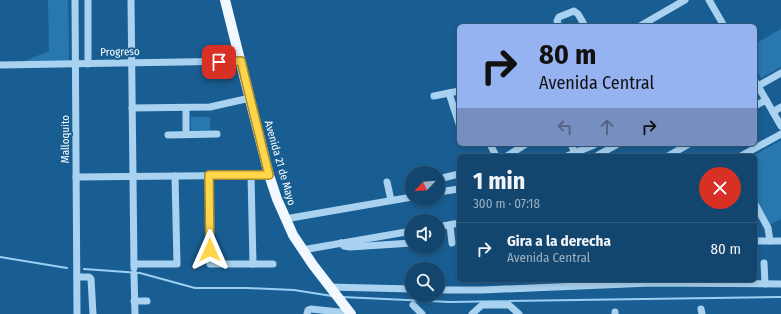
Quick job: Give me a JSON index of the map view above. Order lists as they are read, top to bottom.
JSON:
{
  "streets": {
    "main road": ["Avenida 21 de Mayo"],
    "street": ["Progreso", "Malloquito"]
  },
  "crossings": [
    ["Progreso", "Malloquito"],
    ["Progreso", "Avenida 21 de Mayo"]
  ],
  "north": "bottom left",
  "page": {
    "turn": ["80 m", "Avenida Central"],
    "heading": ["1 min", "300 m · 07:18"],
    "list": [
      {
        "name": "Gira a la derecha",
        "note": "Avenida Central",
        "value": "80 m"
      }
    ]
  }
}
